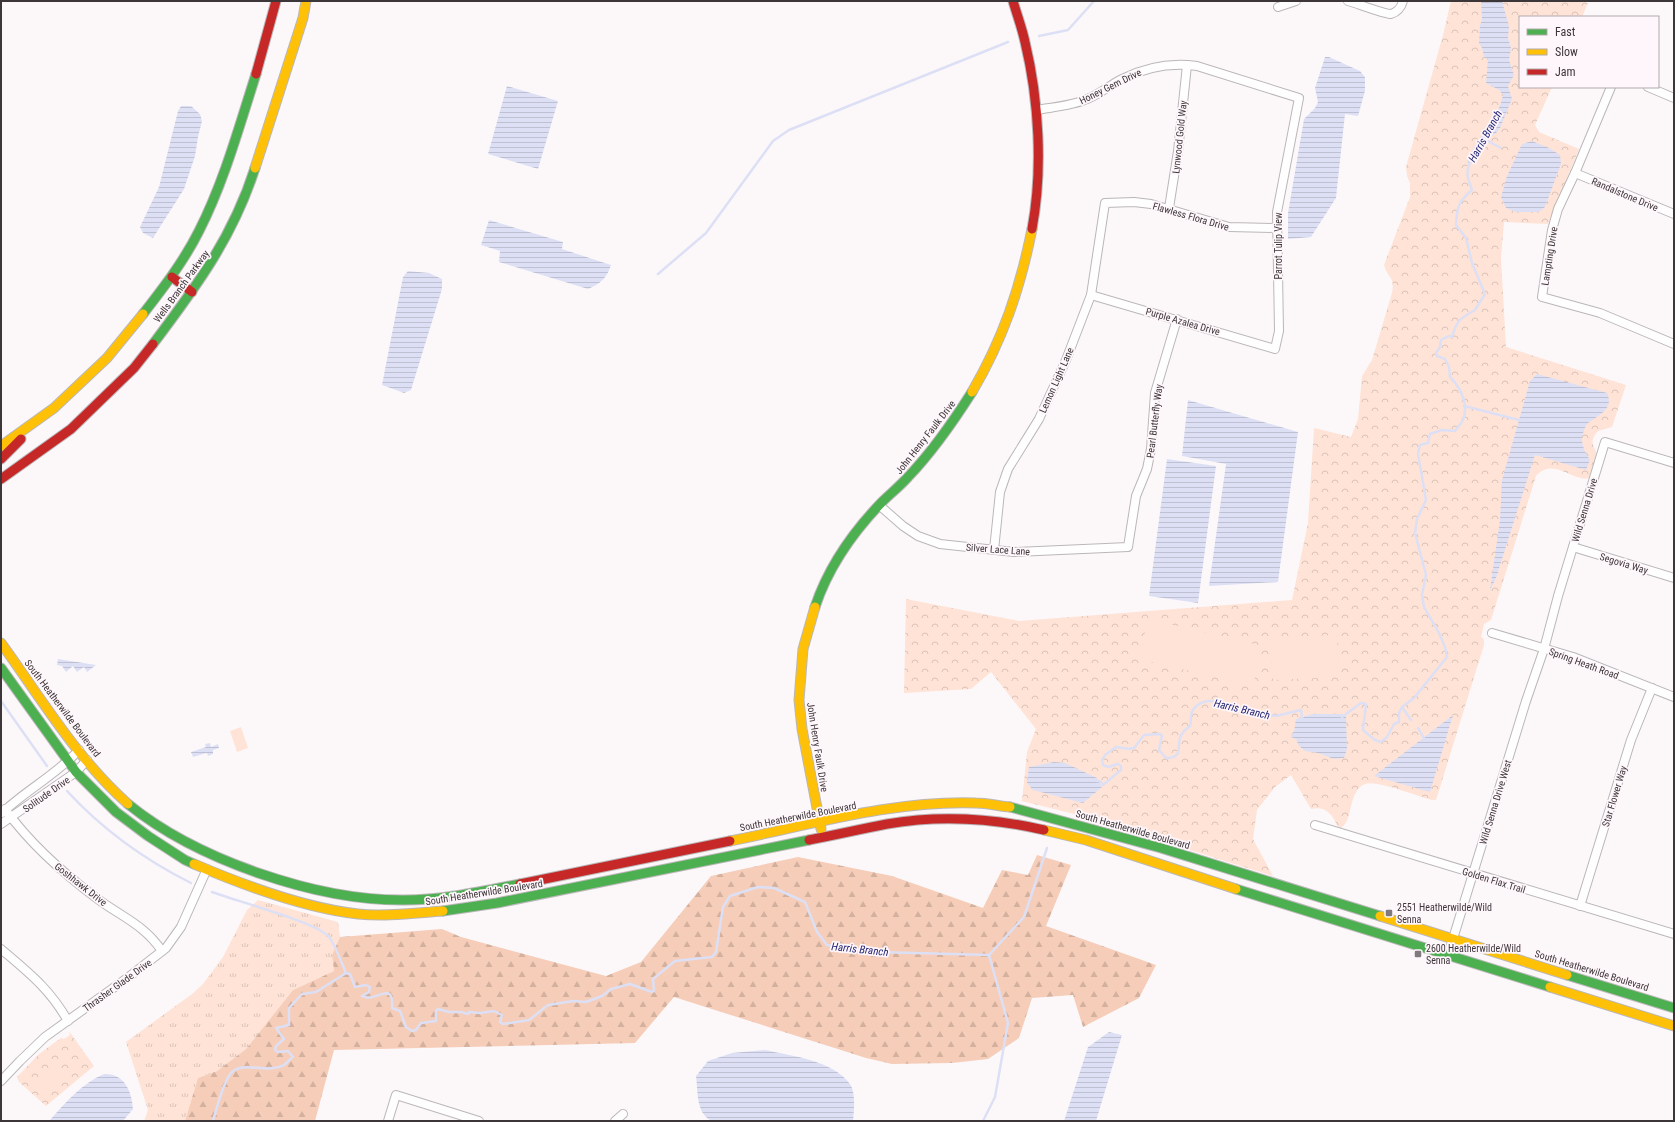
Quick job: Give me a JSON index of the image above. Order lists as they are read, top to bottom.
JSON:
{
  "streets": {
    "main road": ["Wells Branch Parkway", "John Henry Faulk Drive", "South Heatherwilde Boulevard"],
    "street": [
      "Honey Gem Drive",
      "Lynwood Gold Way",
      "Randalstone Drive",
      "Flawless Flora Drive",
      "Parrot Tulip View",
      "Lampting Drive",
      "Purple Azalea Drive",
      "Lemon Light Lane",
      "Pearl Butterfly Way",
      "Wild Senna Drive",
      "Silver Lace Lane",
      "Segovia Way",
      "Spring Heath Road",
      "Solitude Drive",
      "Star Flower Way",
      "Wild Senna Drive West",
      "Golden Flax Trail",
      "Goshhawk Drive",
      "Thrasher Glade Drive"
    ]
  },
  "crossings": [
    ["Honey Gem Drive", "Lynwood Gold Way"],
    ["Honey Gem Drive", "Parrot Tulip View"],
    ["Honey Gem Drive", "John Henry Faulk Drive"],
    ["Lynwood Gold Way", "Flawless Flora Drive"],
    ["Randalstone Drive", "Lampting Drive"],
    ["Flawless Flora Drive", "Parrot Tulip View"],
    ["Flawless Flora Drive", "Lemon Light Lane"],
    ["Parrot Tulip View", "Purple Azalea Drive"],
    ["Purple Azalea Drive", "Lemon Light Lane"],
    ["Purple Azalea Drive", "Pearl Butterfly Way"],
    ["Lemon Light Lane", "Silver Lace Lane"],
    ["Pearl Butterfly Way", "Silver Lace Lane"],
    ["John Henry Faulk Drive", "Silver Lace Lane"],
    ["John Henry Faulk Drive", "South Heatherwilde Boulevard"],
    ["Wild Senna Drive", "Segovia Way"],
    ["Wild Senna Drive", "Spring Heath Road"],
    ["Wild Senna Drive", "Wild Senna Drive West"],
    ["Spring Heath Road", "Star Flower Way"],
    ["Spring Heath Road", "Wild Senna Drive West"],
    ["South Heatherwilde Boulevard", "Solitude Drive"],
    ["South Heatherwilde Boulevard", "Wild Senna Drive West"],
    ["South Heatherwilde Boulevard", "Thrasher Glade Drive"],
    ["Solitude Drive", "Goshhawk Drive"],
    ["Star Flower Way", "Golden Flax Trail"],
    ["Wild Senna Drive West", "Golden Flax Trail"],
    ["Goshhawk Drive", "Thrasher Glade Drive"]
  ],
  "water": ["Harris Branch"],
  "places": {
    "transit": ["2551 Heatherwilde/Wild Senna", "2600 Heatherwilde/Wild Senna"]
  },
  "legend": ["Fast", "Slow", "Jam"]
}
